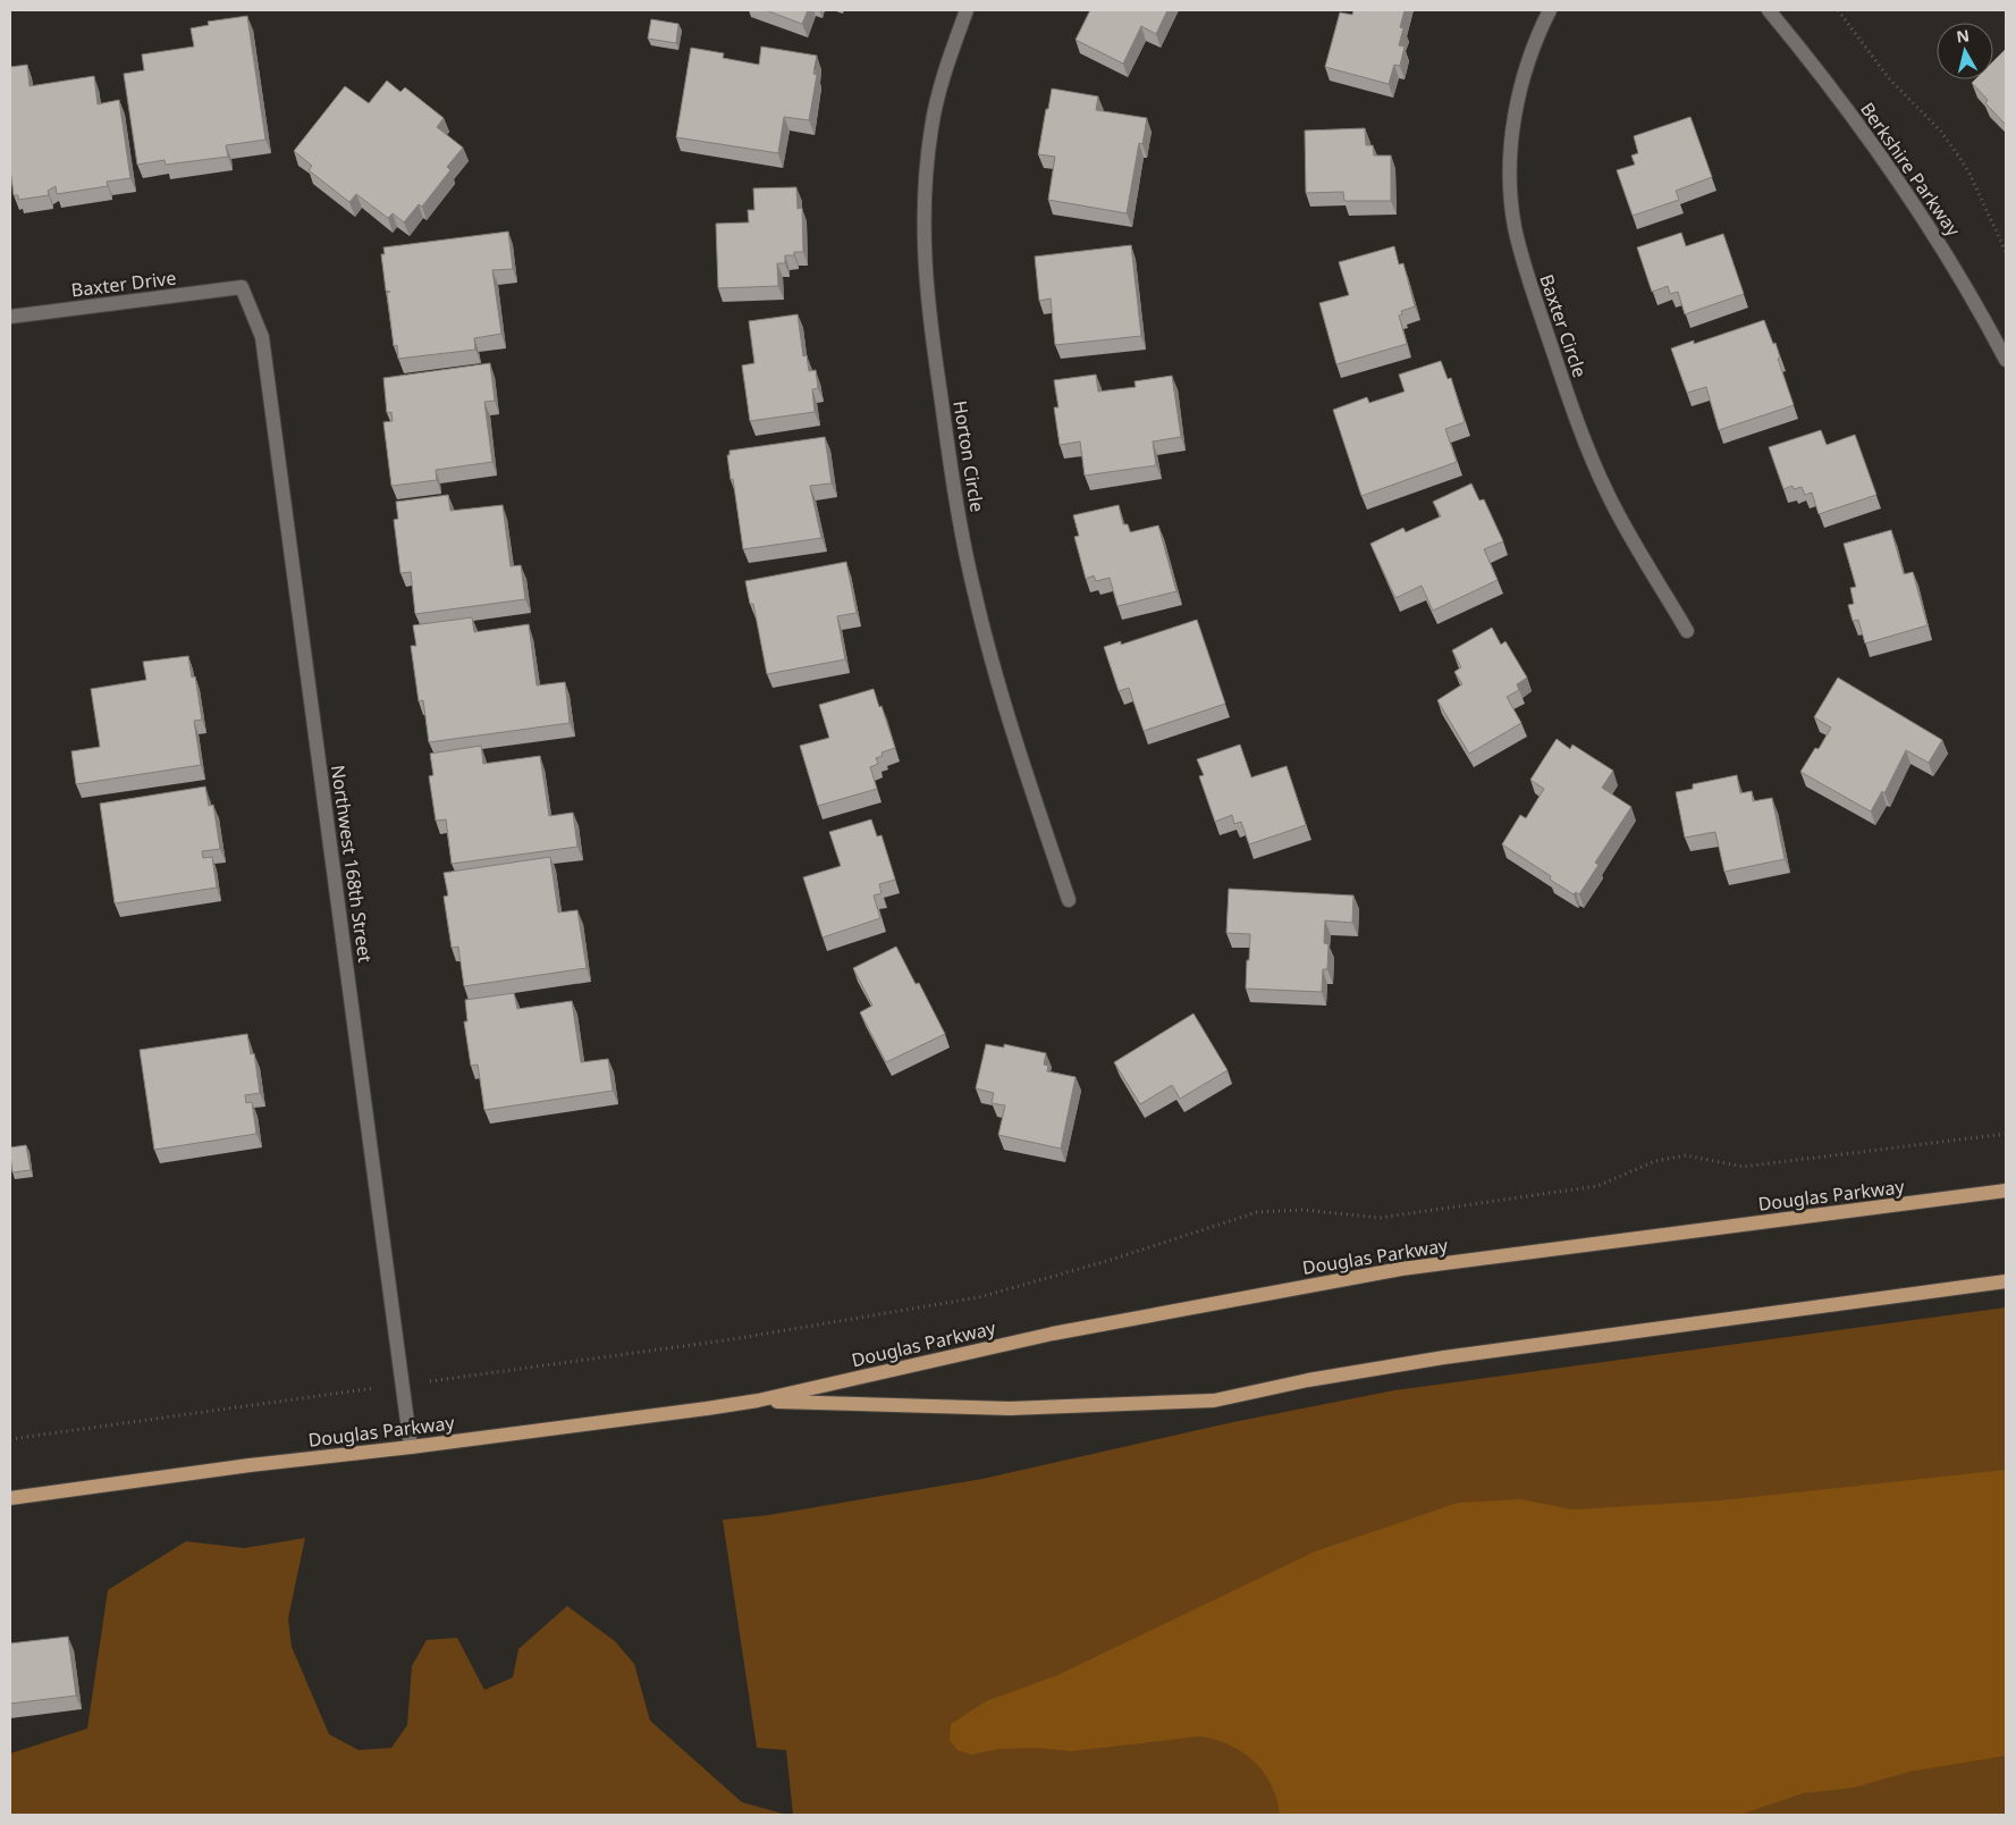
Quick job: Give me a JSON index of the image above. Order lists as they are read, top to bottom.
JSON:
{
  "streets": {
    "main road": ["Douglas Parkway"],
    "street": [
      "Berkshire Parkway",
      "Baxter Drive",
      "Baxter Circle",
      "Horton Circle",
      "Northwest 168th Street"
    ]
  },
  "crossings": [
    ["Baxter Drive", "Northwest 168th Street"],
    ["Northwest 168th Street", "Douglas Parkway"]
  ],
  "north": "top"
}
